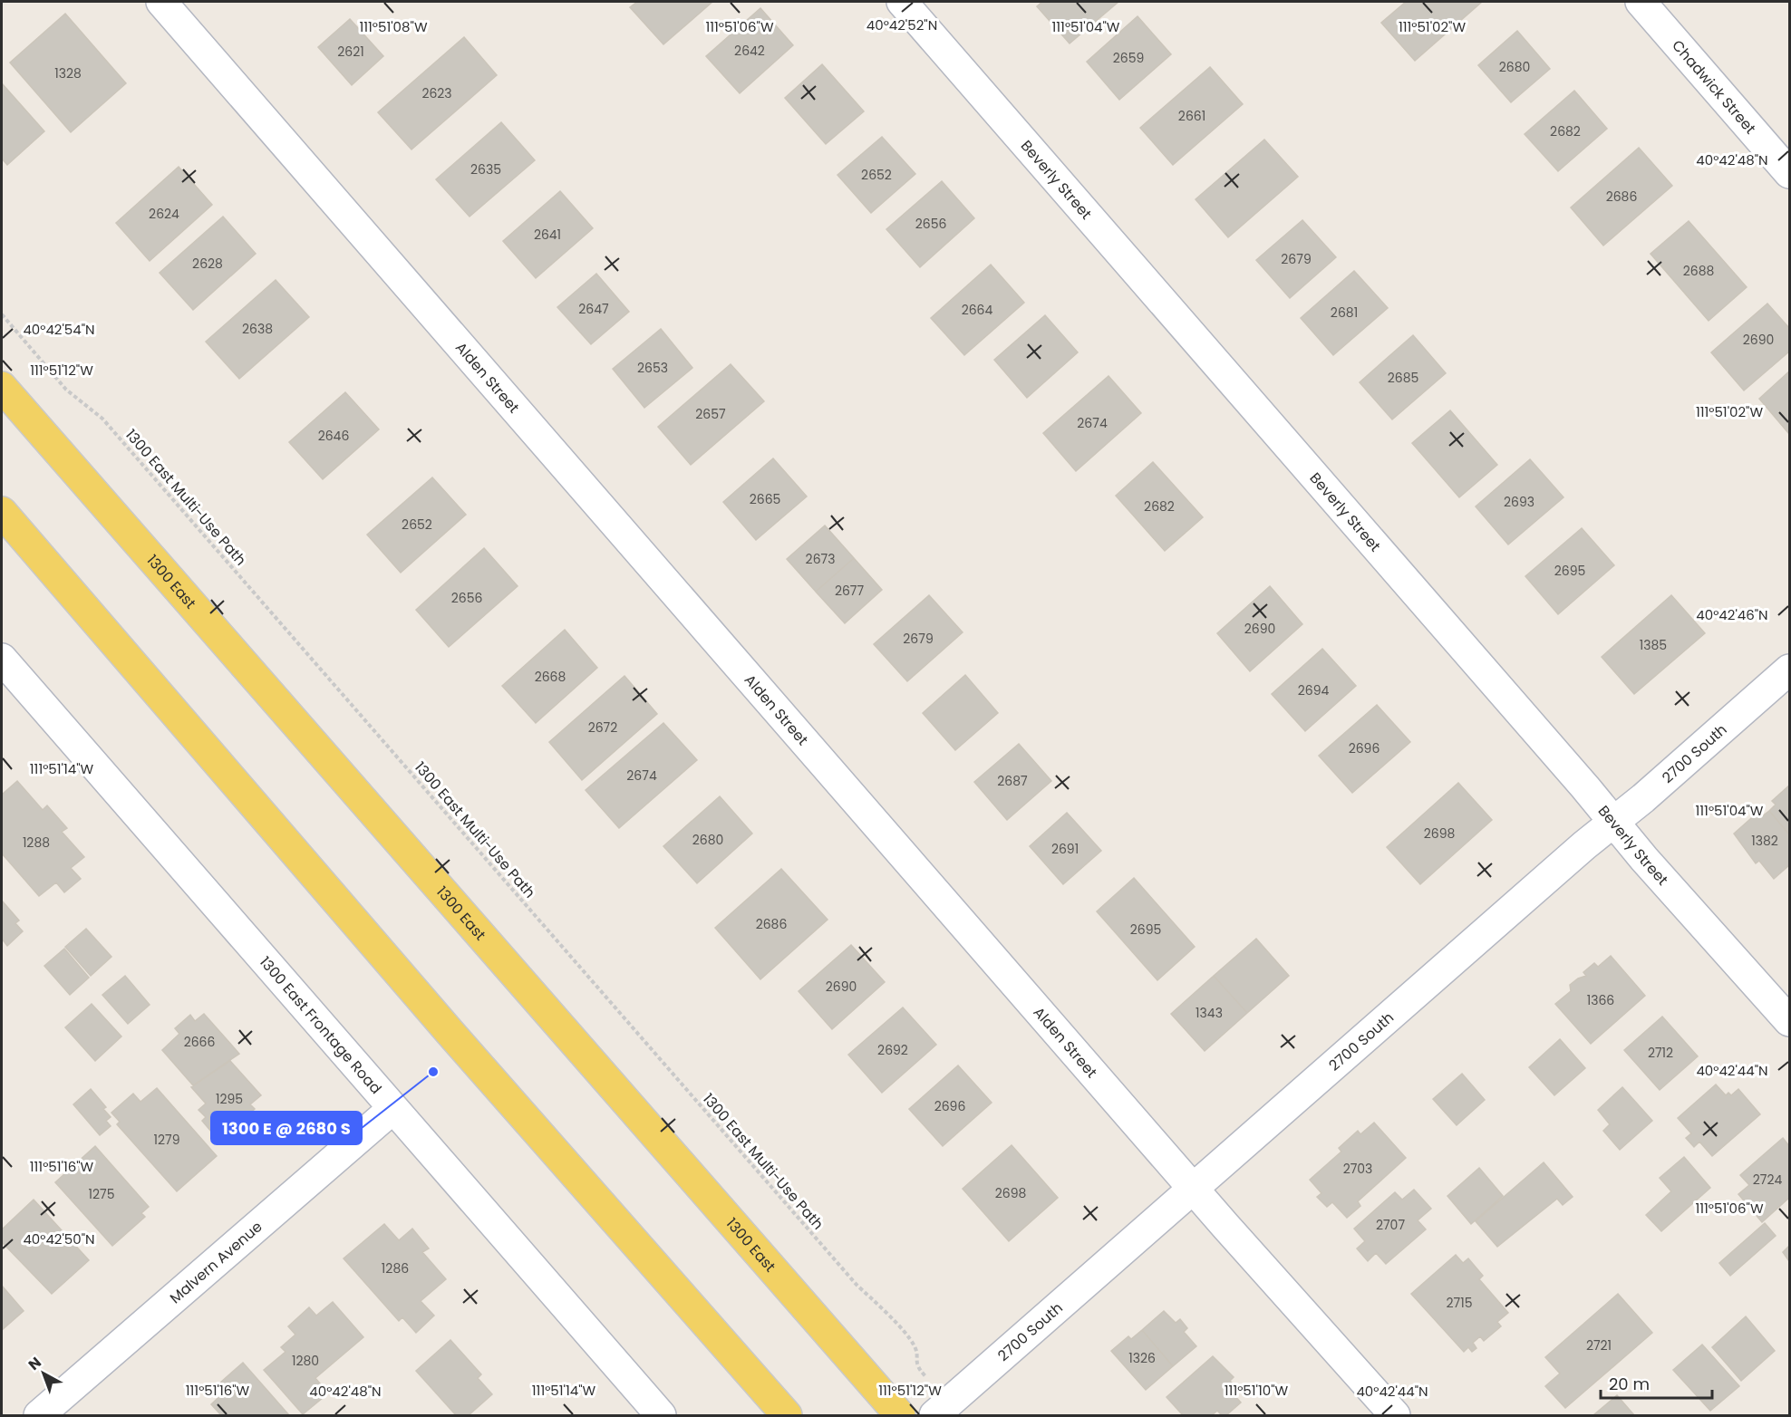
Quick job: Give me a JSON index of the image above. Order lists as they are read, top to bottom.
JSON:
{
  "streets": {
    "main road": ["1300 East"],
    "street": [
      "Chadwick Street",
      "Beverly Street",
      "Alden Street",
      "2700 South",
      "1300 East Frontage Road",
      "Malvern Avenue"
    ],
    "path": ["1300 East Multi-Use Path"]
  },
  "crossings": [
    ["Beverly Street", "2700 South"],
    ["Alden Street", "2700 South"],
    ["1300 East Frontage Road", "Malvern Avenue"]
  ],
  "places": ["1300 E @ 2680 S"],
  "house_numbers": [
    "2642",
    "2621",
    "2659",
    "2680",
    "1328",
    "2623",
    "2661",
    "2682",
    "2635",
    "2652",
    "2686",
    "2624",
    "2656",
    "2641",
    "2679",
    "2628",
    "2688",
    "2647",
    "2664",
    "2681",
    "2638",
    "2690",
    "2653",
    "2685",
    "2657",
    "2674",
    "2646",
    "2665",
    "2693",
    "2682",
    "2652",
    "2673",
    "2695",
    "2677",
    "2656",
    "2690",
    "2679",
    "1385",
    "2668",
    "2694",
    "2672",
    "2696",
    "2674",
    "2687",
    "2698",
    "2680",
    "1382",
    "1288",
    "2691",
    "2686",
    "2695",
    "2690",
    "1366",
    "1343",
    "2666",
    "2692",
    "2712",
    "1295",
    "2696",
    "1279",
    "2703",
    "2724",
    "2698",
    "1275",
    "2707",
    "1286",
    "2715",
    "2721",
    "1326",
    "1280"
  ],
  "scale_bar": "20 m",
  "north": "top left",
  "coordinates": [
    "40°42'52\"N",
    "111°51'08\"W",
    "111°51'06\"W",
    "111°51'04\"W",
    "111°51'02\"W",
    "40°42'48\"N",
    "40°42'54\"N",
    "111°51'12\"W",
    "40°42'46\"N",
    "111°51'14\"W",
    "40°42'44\"N",
    "111°51'16\"W",
    "40°42'50\"N",
    "111°51'10\"W"
  ]
}
